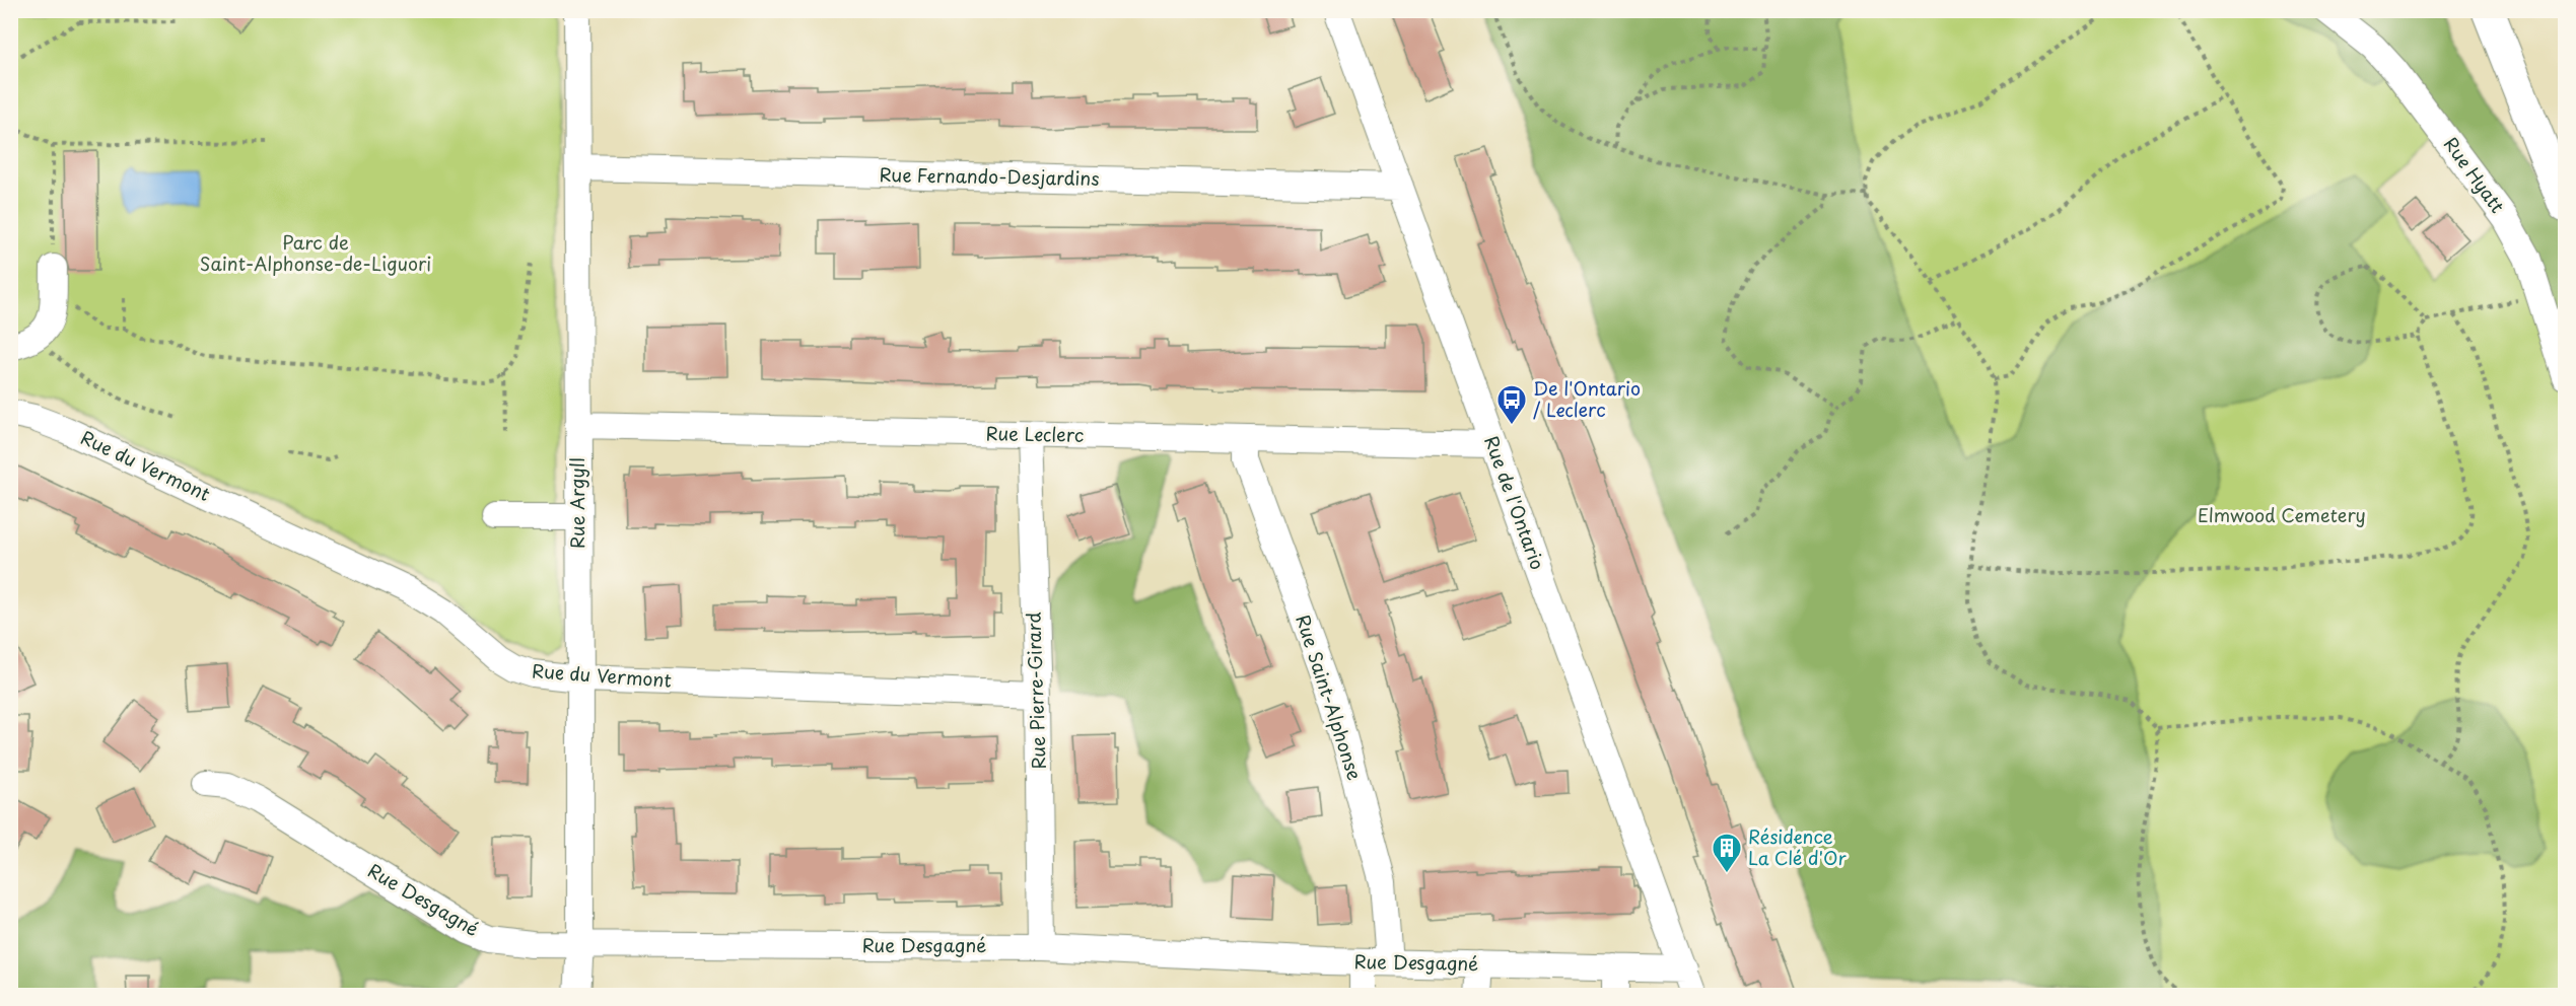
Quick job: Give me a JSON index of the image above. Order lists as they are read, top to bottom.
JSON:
{
  "streets": {
    "street": [
      "Rue Hyatt",
      "Rue Fernando-Desjardins",
      "Rue Leclerc",
      "Rue du Vermont",
      "Rue Argyll",
      "Rue de l'Ontario",
      "Rue Pierre-Girard",
      "Rue Saint-Alphonse",
      "Rue Desgagné"
    ]
  },
  "crossings": [
    ["Rue Fernando-Desjardins", "Rue Argyll"],
    ["Rue Fernando-Desjardins", "Rue de l'Ontario"],
    ["Rue Leclerc", "Rue Argyll"],
    ["Rue Leclerc", "Rue de l'Ontario"],
    ["Rue Leclerc", "Rue Pierre-Girard"],
    ["Rue Leclerc", "Rue Saint-Alphonse"],
    ["Rue du Vermont", "Rue Argyll"],
    ["Rue du Vermont", "Rue Pierre-Girard"],
    ["Rue Argyll", "Rue Desgagné"],
    ["Rue de l'Ontario", "Rue Desgagné"],
    ["Rue Pierre-Girard", "Rue Desgagné"],
    ["Rue Saint-Alphonse", "Rue Desgagné"]
  ],
  "parks": ["Parc de Saint-Alphonse-de-Liguori", "Elmwood Cemetery"],
  "places": {
    "bus stop": ["De l'Ontario / Leclerc"],
    "building": ["Résidence La Clé d'Or"]
  }
}
